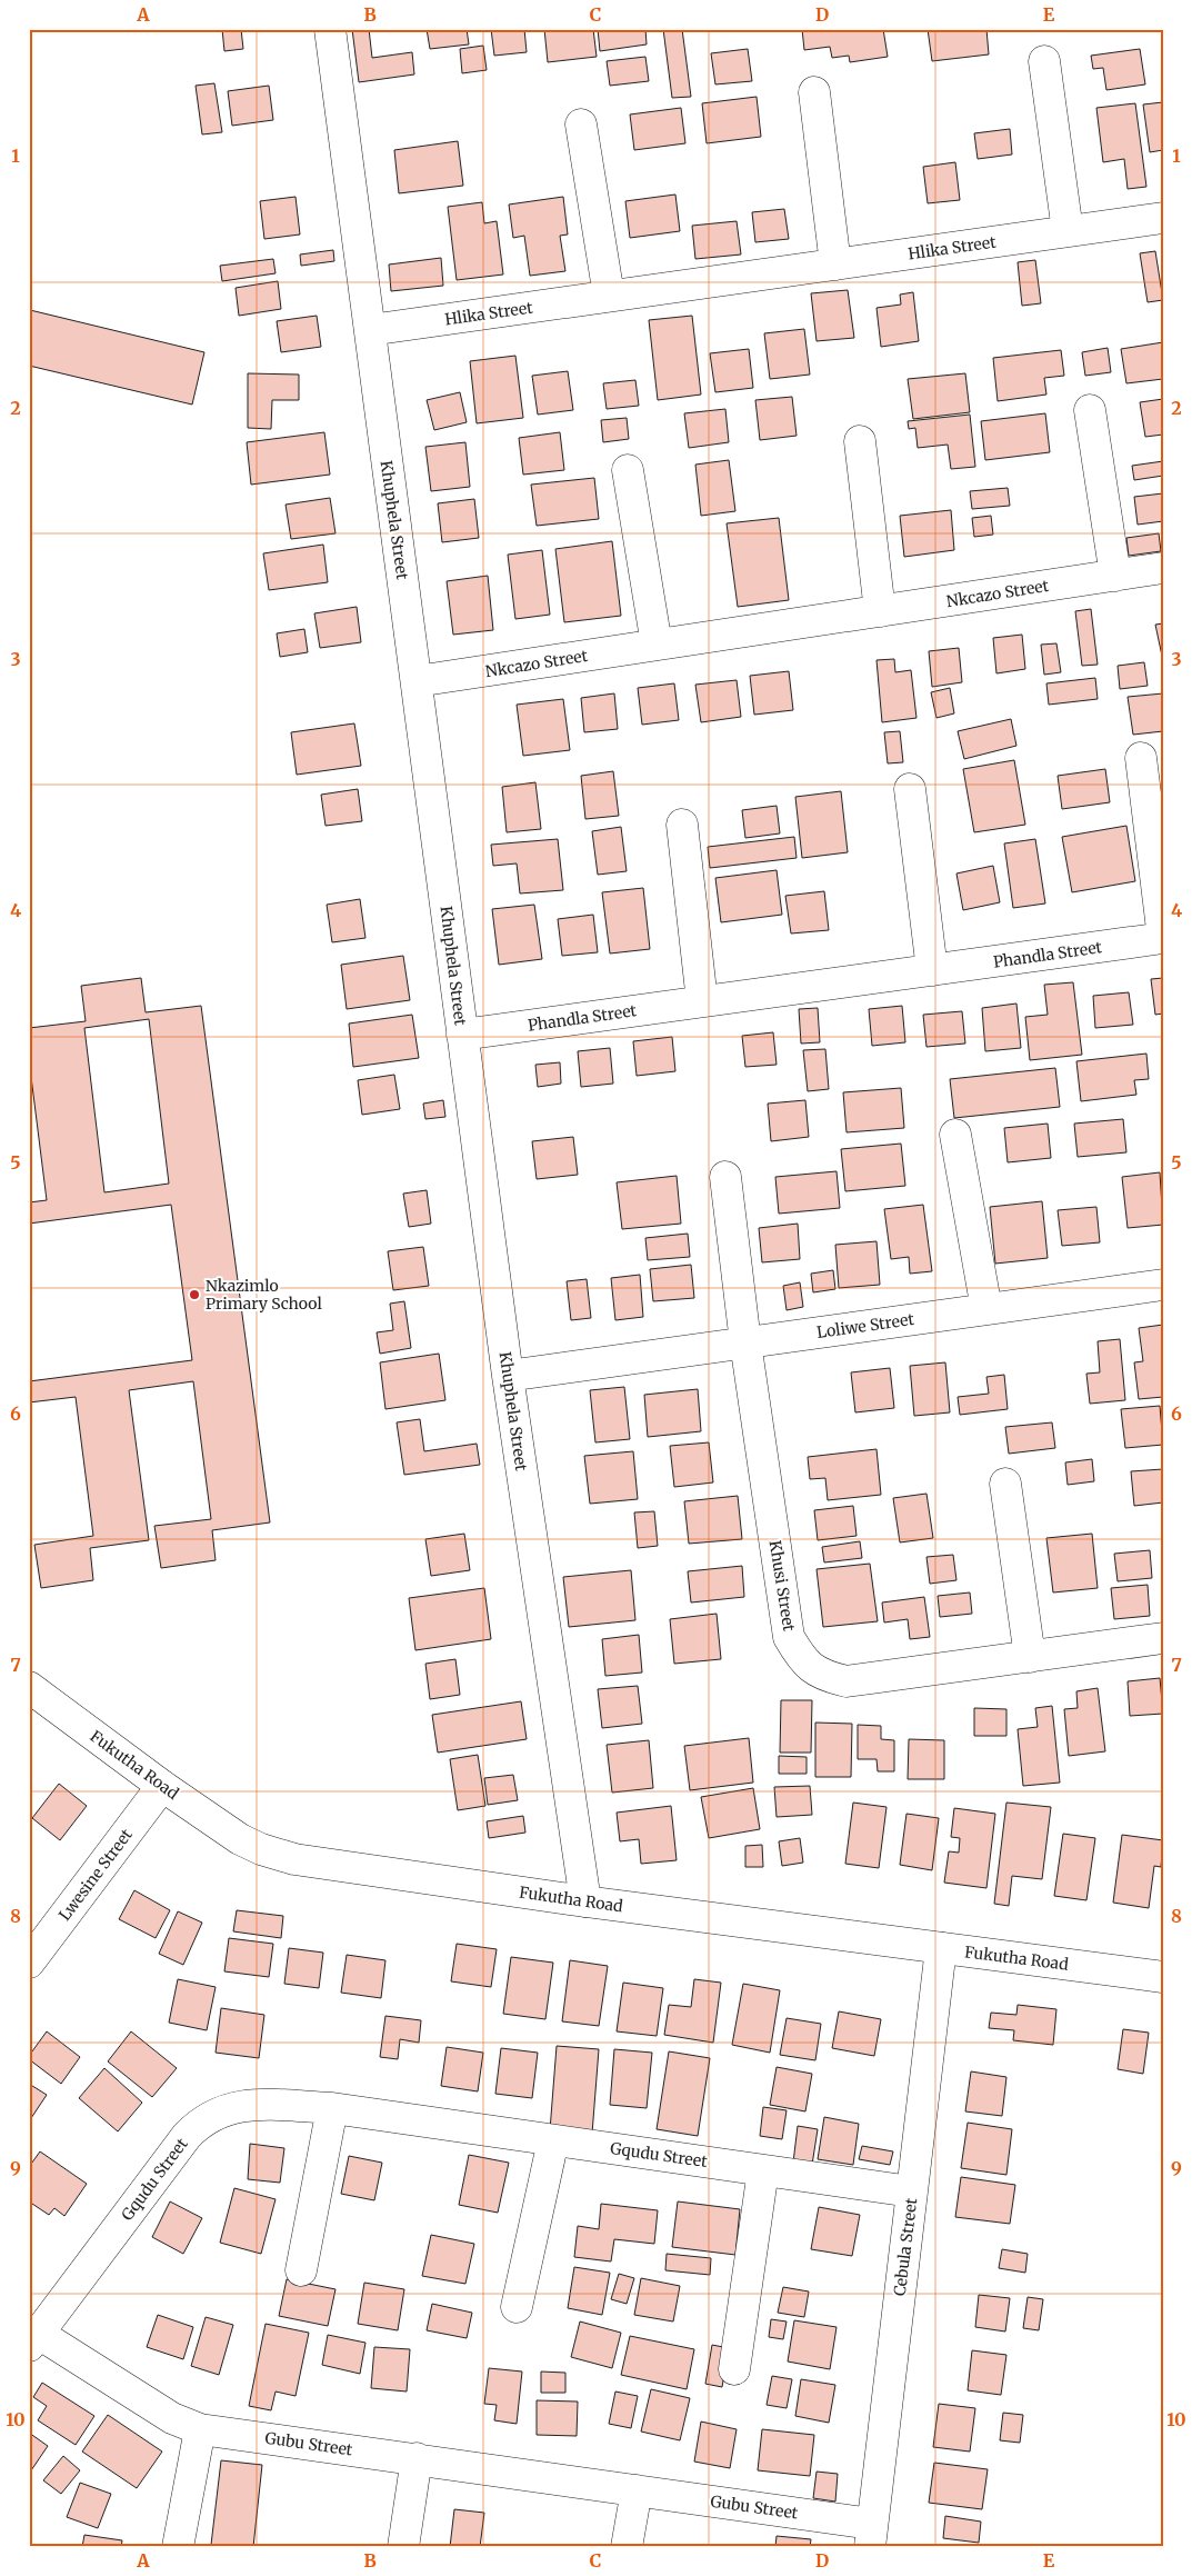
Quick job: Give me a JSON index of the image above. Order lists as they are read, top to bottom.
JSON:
{
  "streets": {
    "street": [
      "Hlika Street",
      "Khuphela Street",
      "Nkcazo Street",
      "Phandla Street",
      "Loliwe Street",
      "Khusi Street",
      "Fukutha Road",
      "Lwesine Street",
      "Gqudu Street",
      "Cebula Street",
      "Gubu Street"
    ]
  },
  "crossings": [
    ["Hlika Street", "Khuphela Street"],
    ["Khuphela Street", "Nkcazo Street"],
    ["Khuphela Street", "Phandla Street"],
    ["Khuphela Street", "Loliwe Street"],
    ["Khuphela Street", "Fukutha Road"],
    ["Loliwe Street", "Khusi Street"],
    ["Fukutha Road", "Lwesine Street"],
    ["Fukutha Road", "Cebula Street"],
    ["Gqudu Street", "Cebula Street"],
    ["Gqudu Street", "Gubu Street"],
    ["Cebula Street", "Gubu Street"]
  ],
  "places": ["Nkazimlo Primary School"],
  "grid": {
    "columns": [
      "A",
      "B",
      "C",
      "D",
      "E"
    ],
    "rows": [
      "1",
      "2",
      "3",
      "4",
      "5",
      "6",
      "7",
      "8",
      "9",
      "10"
    ]
  }
}
